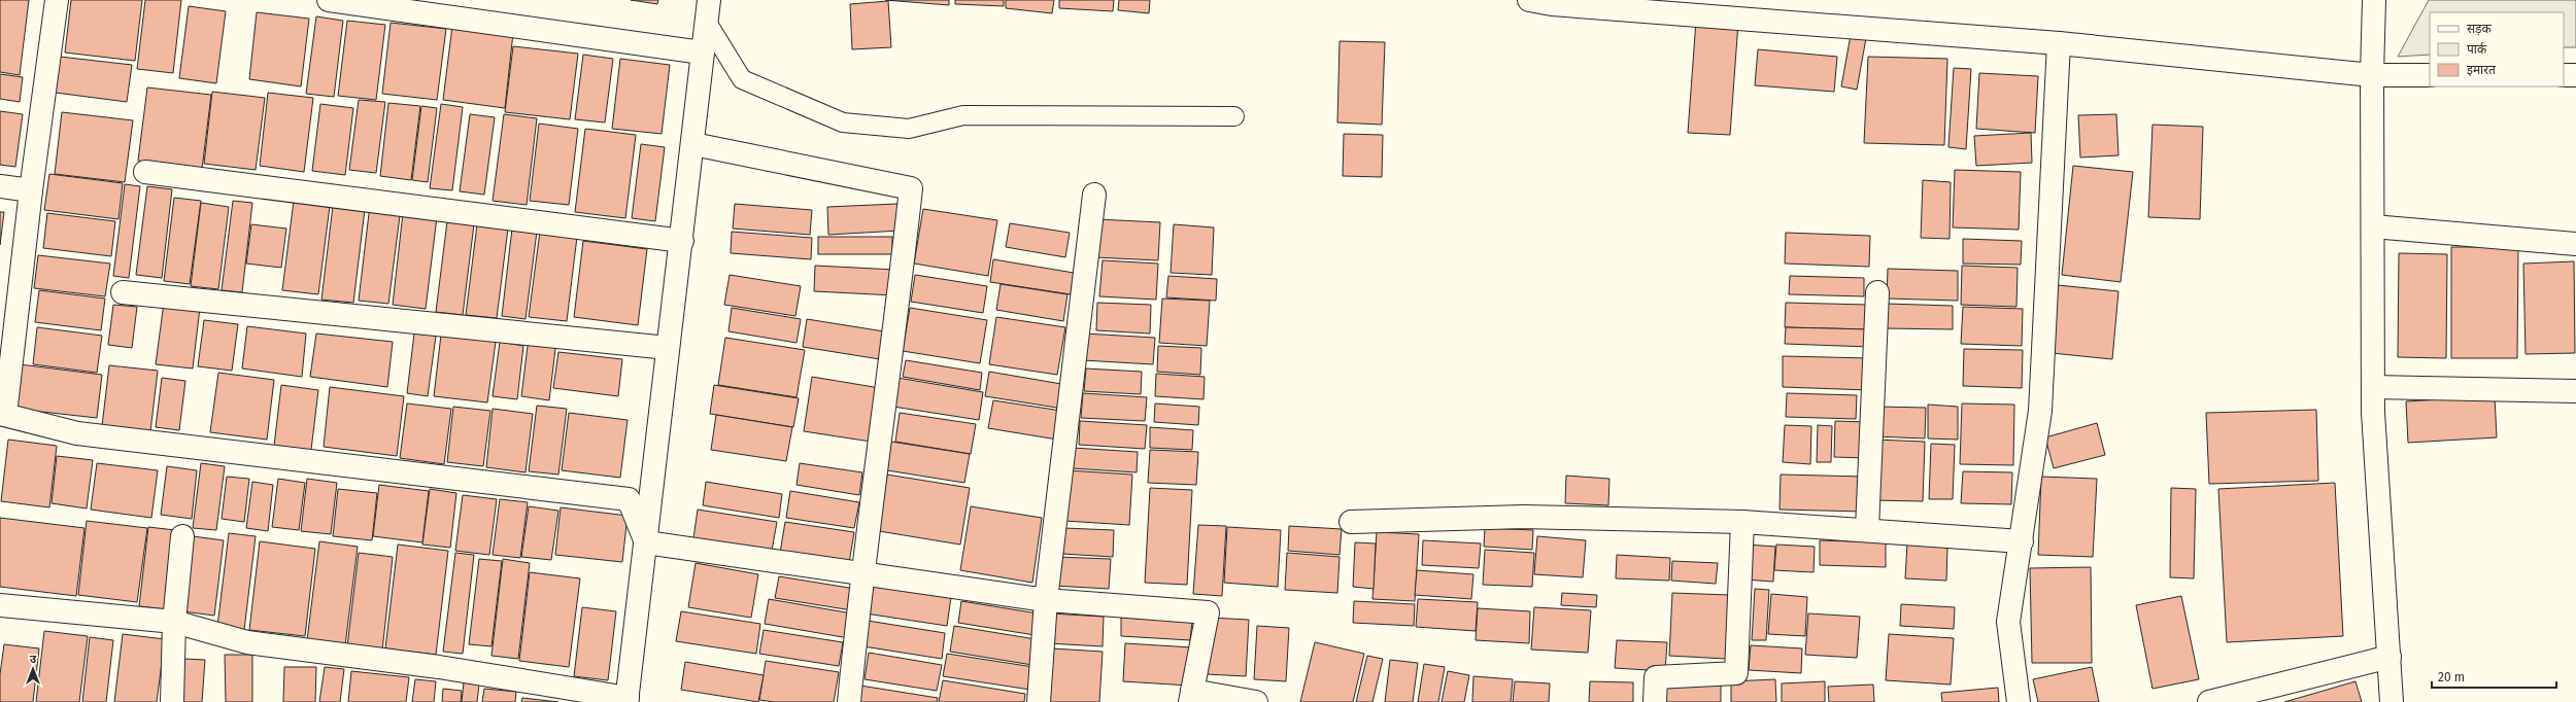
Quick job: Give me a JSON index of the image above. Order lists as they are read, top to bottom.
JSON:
{
  "legend": ["सड़क", "पार्क", "इमारत"],
  "scale_bar": "20 m",
  "north": "top"
}
